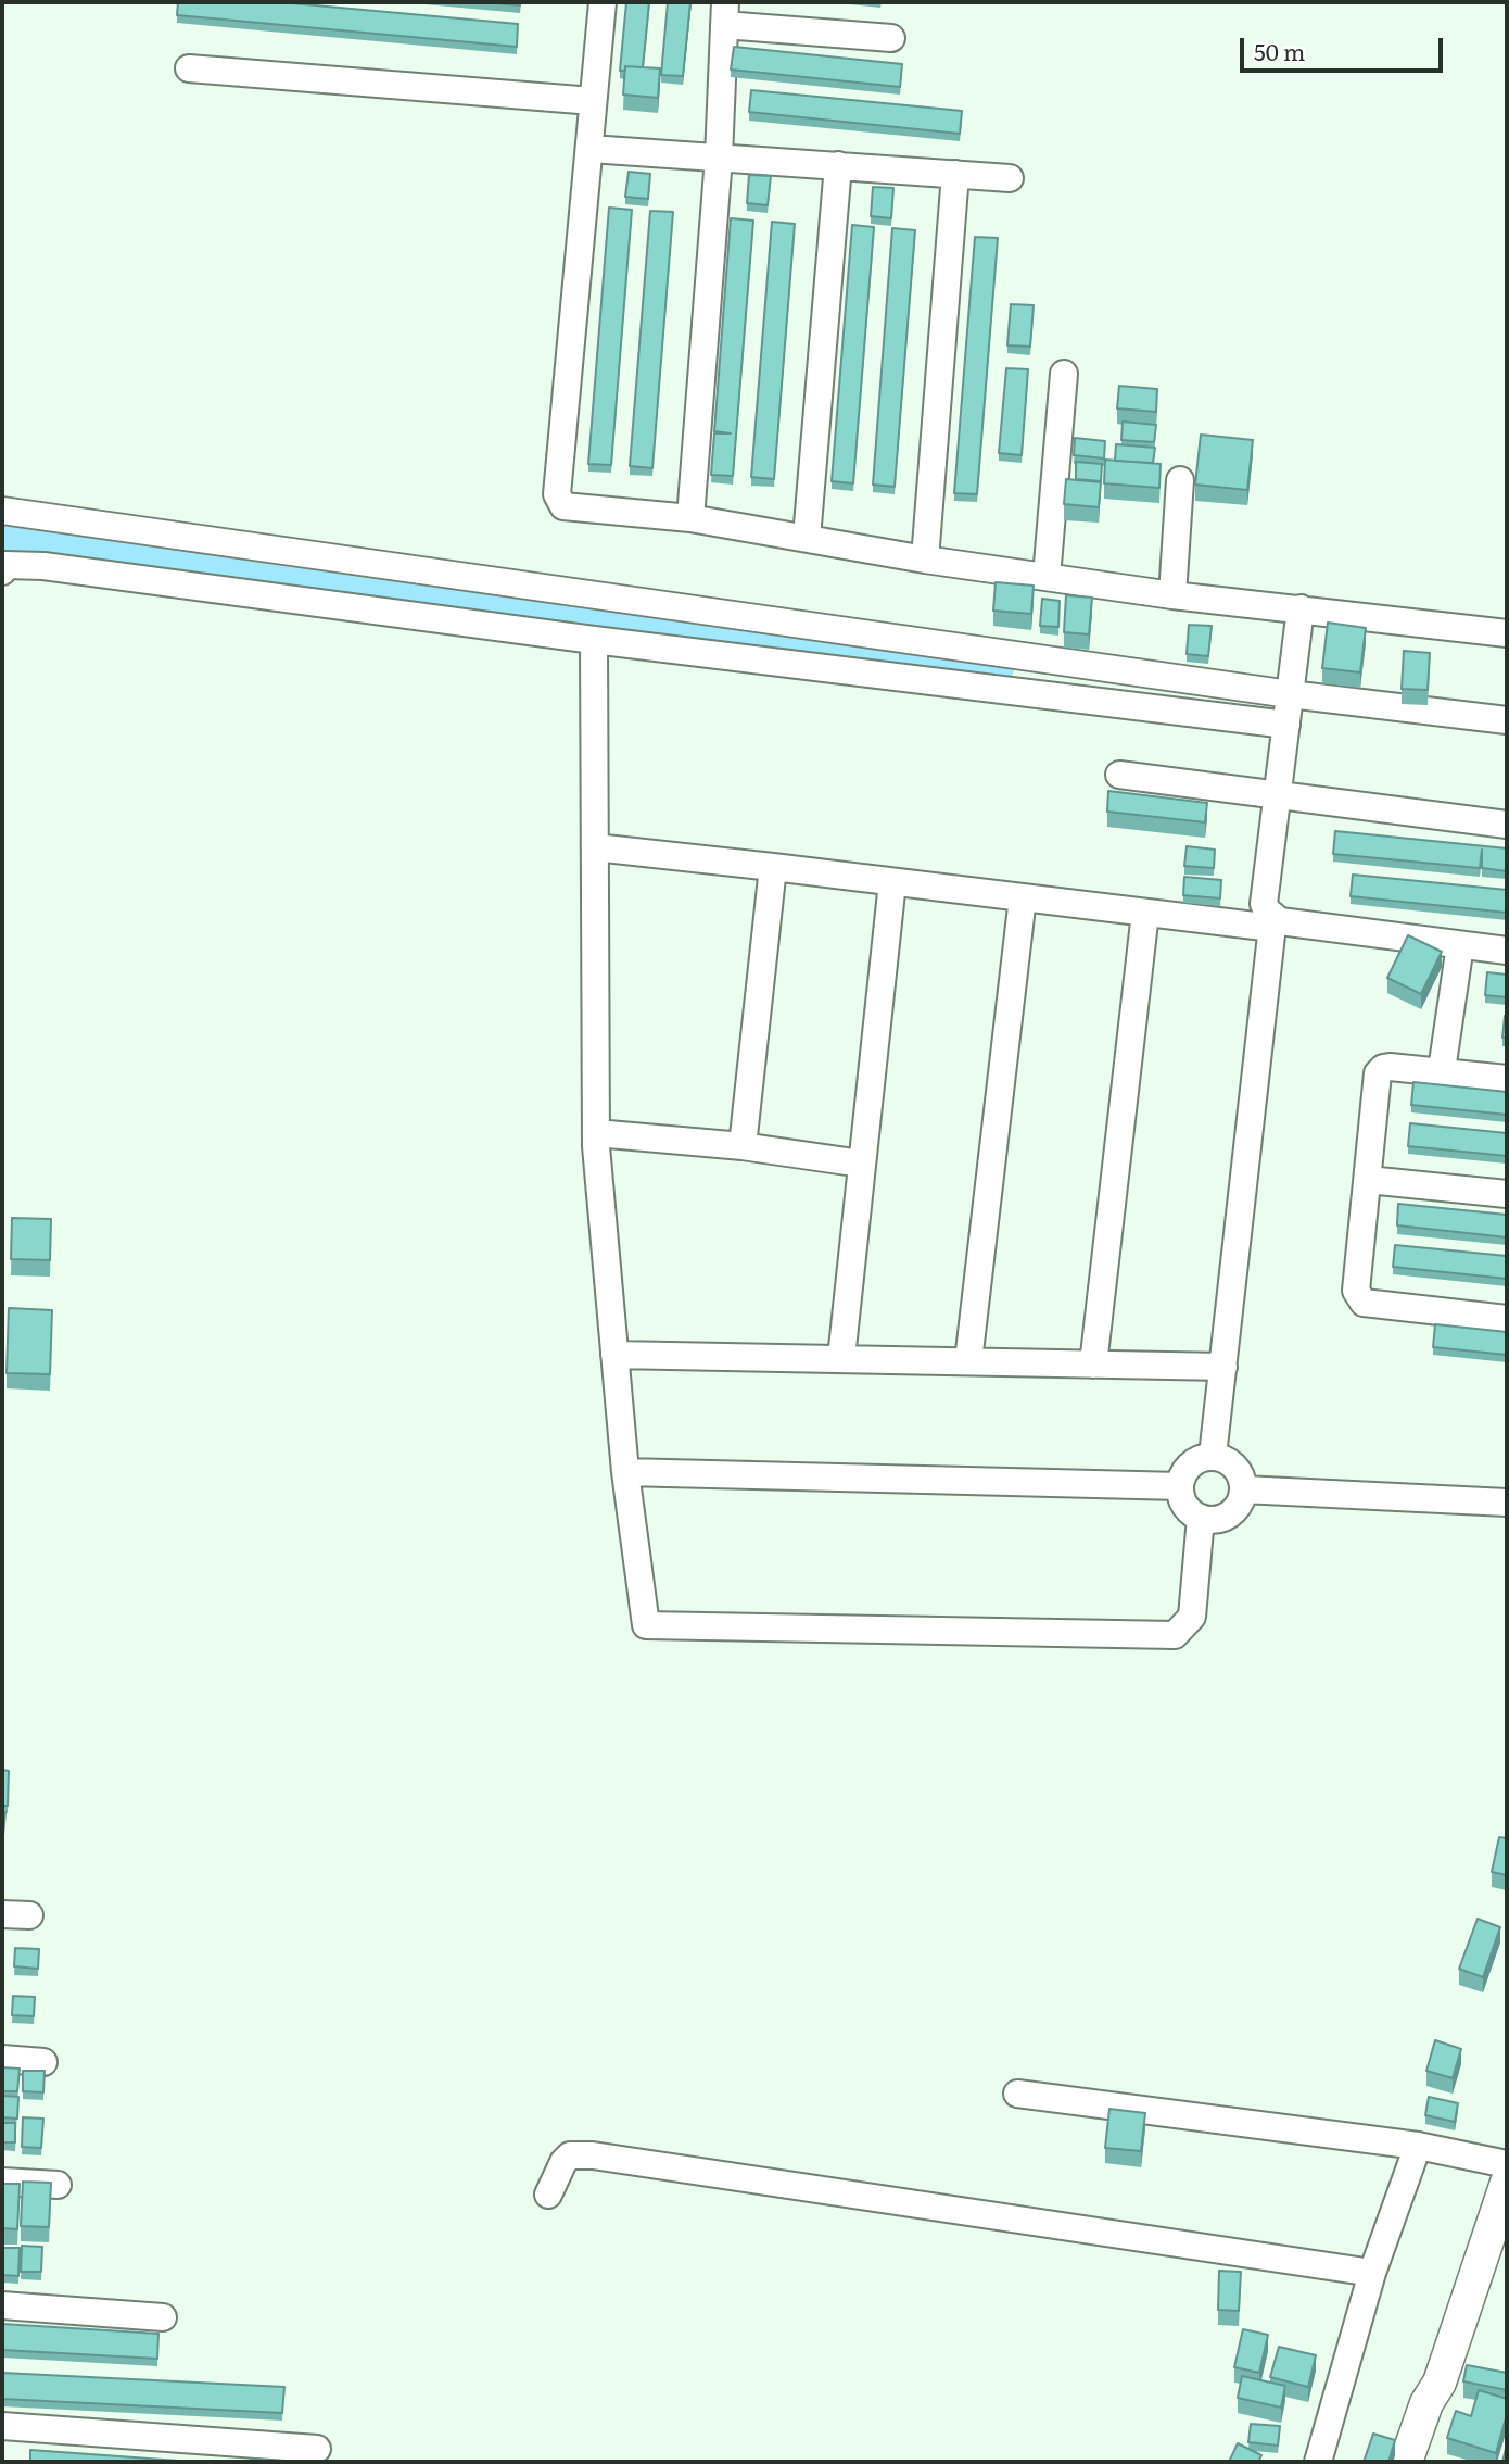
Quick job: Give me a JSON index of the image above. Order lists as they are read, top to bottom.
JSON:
{
  "scale_bar": "50 m"
}
